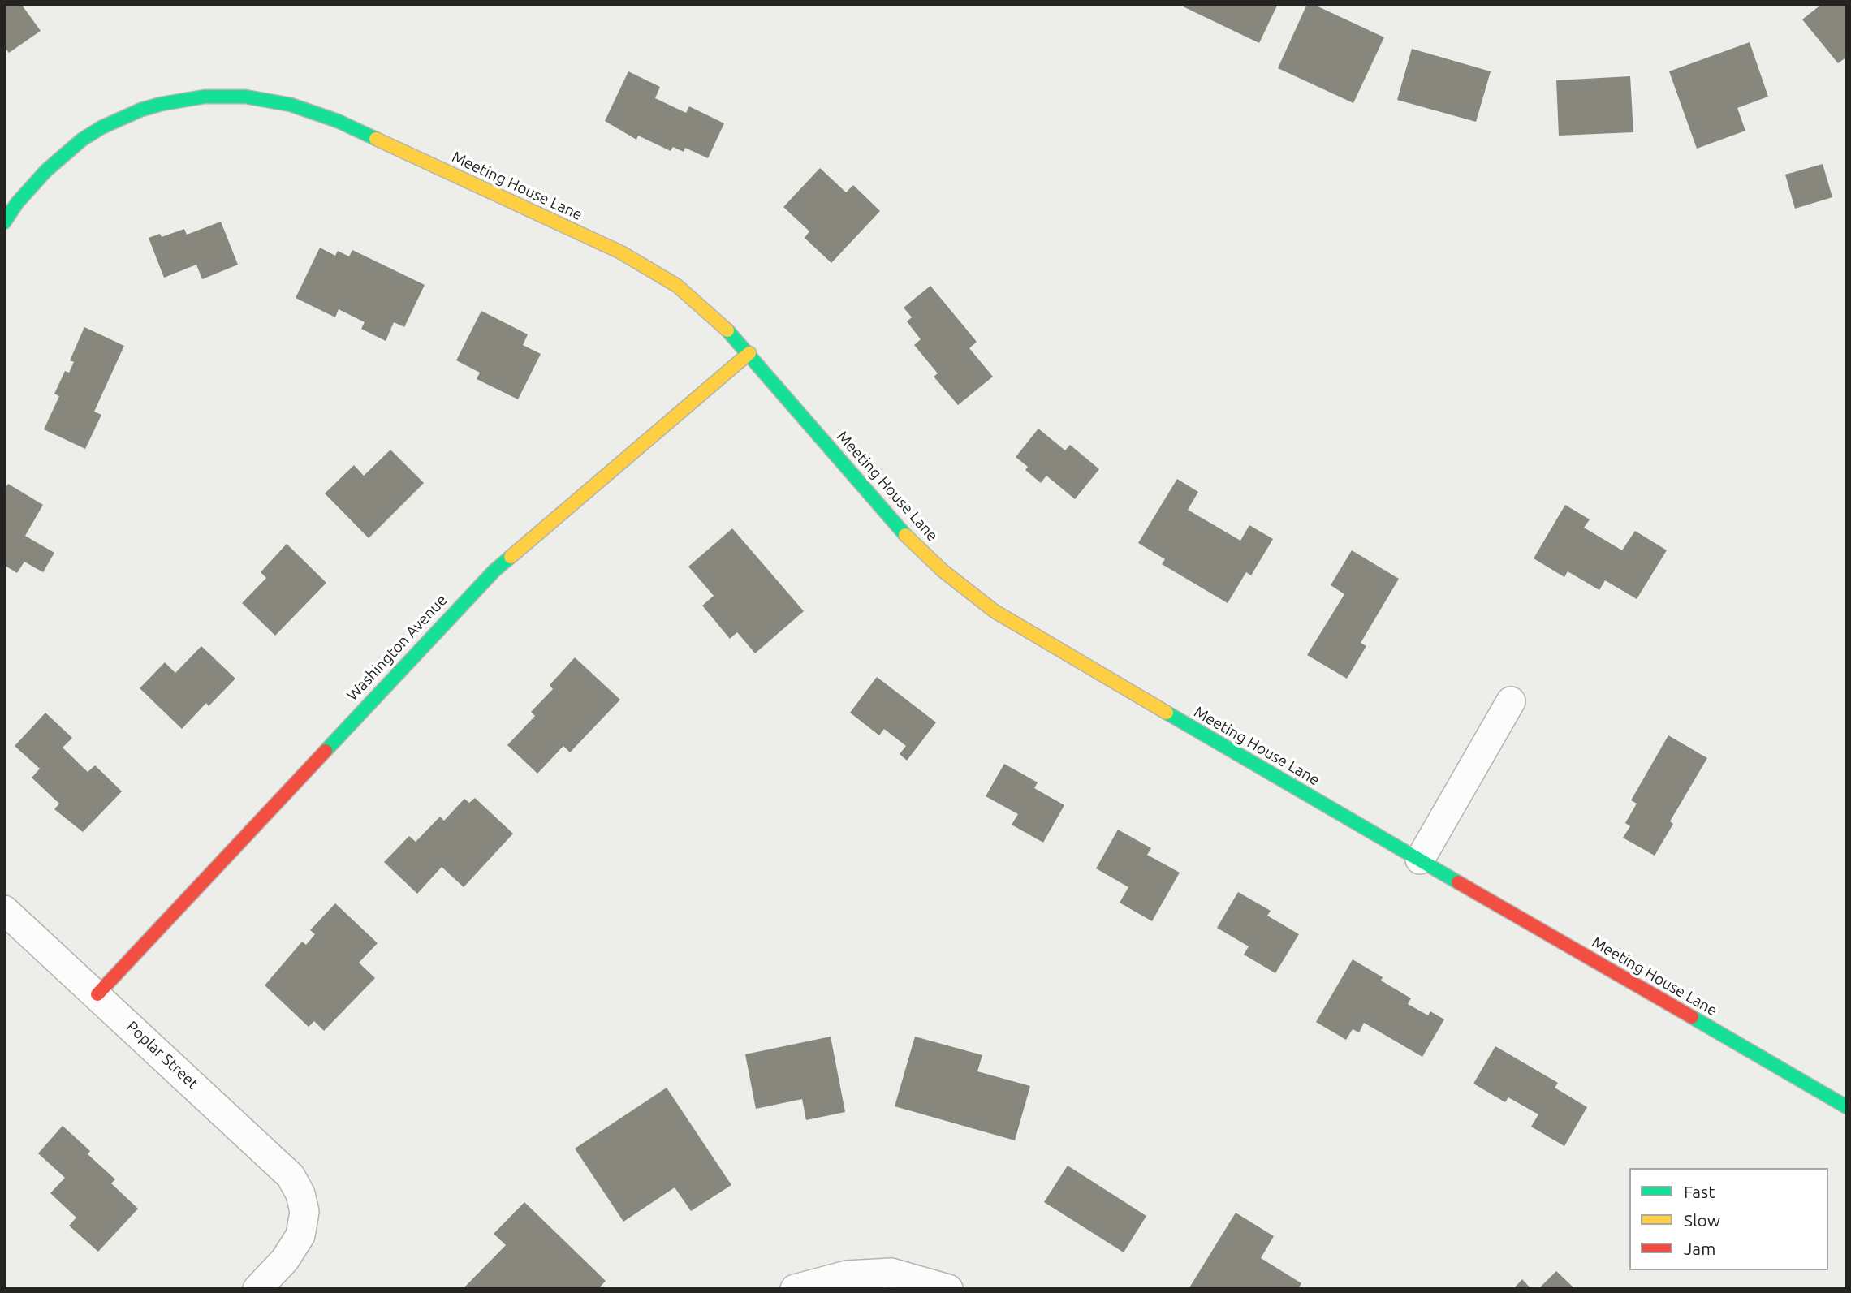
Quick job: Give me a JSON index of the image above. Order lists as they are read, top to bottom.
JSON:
{
  "streets": {
    "street": ["Meeting House Lane", "Washington Avenue", "Poplar Street"]
  },
  "crossings": [
    ["Meeting House Lane", "Washington Avenue"],
    ["Washington Avenue", "Poplar Street"]
  ],
  "legend": ["Fast", "Slow", "Jam"]
}
